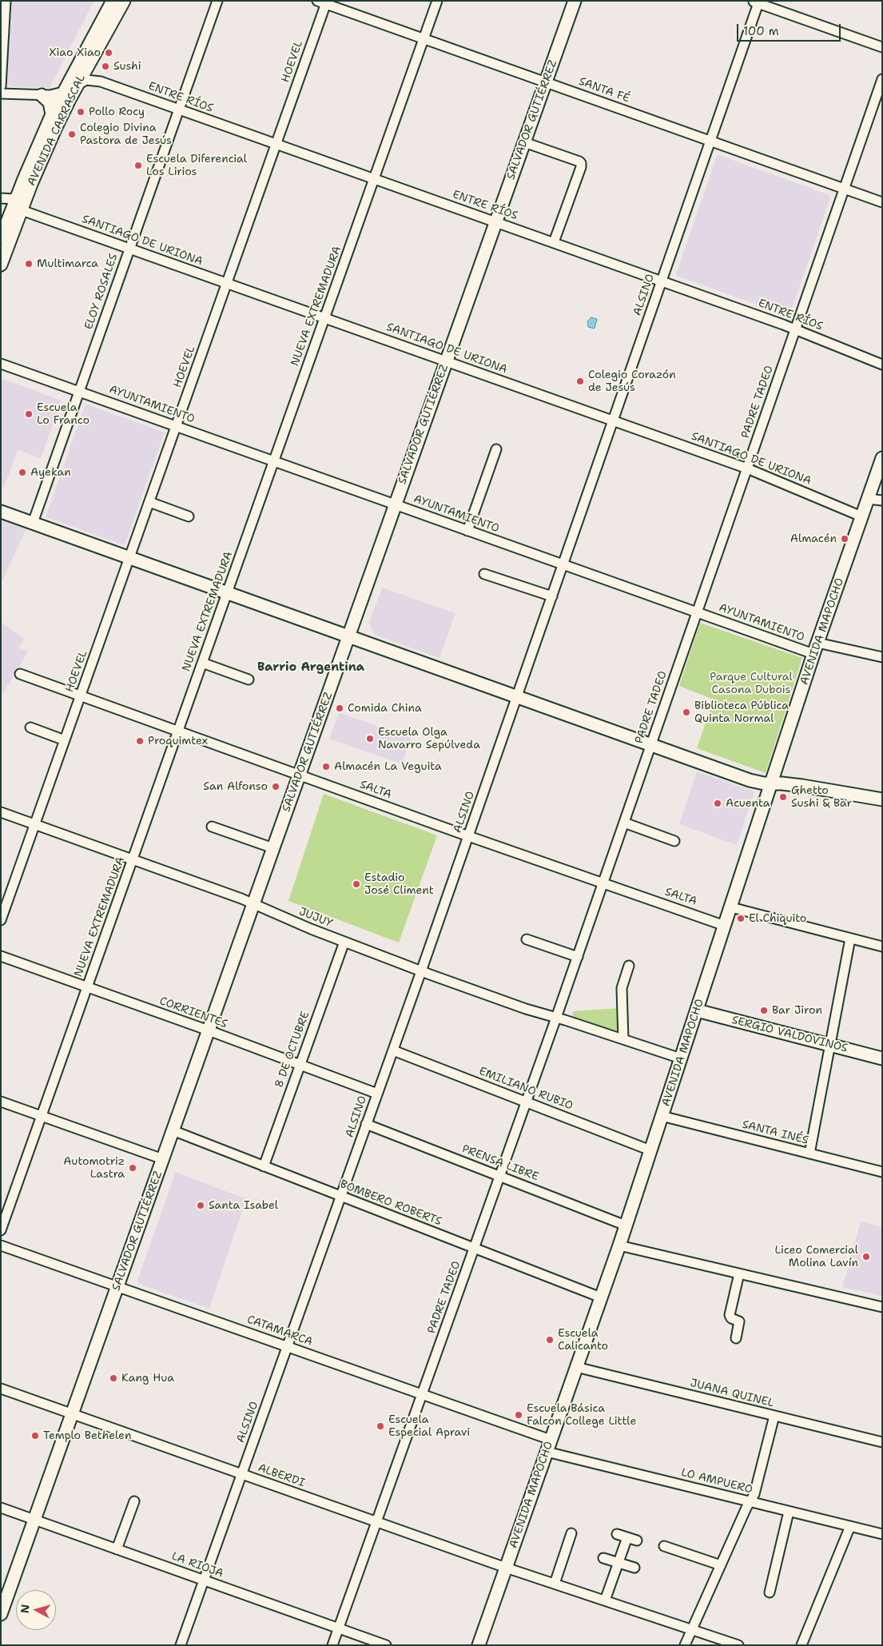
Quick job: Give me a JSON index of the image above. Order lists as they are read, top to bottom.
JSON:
{
  "streets": {
    "main road": [
      "SALVADOR GUTIÉRREZ",
      "AVENIDA CARRASCAL",
      "AVENIDA MAPOCHO",
      "SERGIO VALDOVINOS"
    ],
    "street": [
      "HOEVEL",
      "SANTA FÉ",
      "ENTRE RÍOS",
      "SANTIAGO DE URIONA",
      "ELOY ROSALES",
      "ALSINO",
      "NUEVA EXTREMADURA",
      "PADRE TADEO",
      "AYUNTAMIENTO",
      "SALTA",
      "JUJUY",
      "CORRIENTES",
      "8 DE OCTUBRE",
      "EMILIANO RUBIO",
      "SANTA INÉS",
      "PRENSA LIBRE",
      "BOMBERO ROBERTS",
      "CATAMARCA",
      "JUANA QUINEL",
      "ALBERDI",
      "LO AMPUERO",
      "LA RIOJA"
    ]
  },
  "crossings": [
    ["HOEVEL", "SANTA FÉ"],
    ["HOEVEL", "ENTRE RÍOS"],
    ["HOEVEL", "SANTIAGO DE URIONA"],
    ["HOEVEL", "AYUNTAMIENTO"],
    ["HOEVEL", "SALTA"],
    ["HOEVEL", "JUJUY"],
    ["SANTA FÉ", "SALVADOR GUTIÉRREZ"],
    ["SANTA FÉ", "ALSINO"],
    ["SANTA FÉ", "NUEVA EXTREMADURA"],
    ["SANTA FÉ", "PADRE TADEO"],
    ["ENTRE RÍOS", "SALVADOR GUTIÉRREZ"],
    ["ENTRE RÍOS", "AVENIDA CARRASCAL"],
    ["ENTRE RÍOS", "ELOY ROSALES"],
    ["ENTRE RÍOS", "ALSINO"],
    ["ENTRE RÍOS", "NUEVA EXTREMADURA"],
    ["ENTRE RÍOS", "PADRE TADEO"],
    ["SALVADOR GUTIÉRREZ", "SANTIAGO DE URIONA"],
    ["SALVADOR GUTIÉRREZ", "AYUNTAMIENTO"],
    ["SALVADOR GUTIÉRREZ", "SALTA"],
    ["SALVADOR GUTIÉRREZ", "JUJUY"],
    ["SALVADOR GUTIÉRREZ", "CORRIENTES"],
    ["SALVADOR GUTIÉRREZ", "BOMBERO ROBERTS"],
    ["SALVADOR GUTIÉRREZ", "CATAMARCA"],
    ["SALVADOR GUTIÉRREZ", "ALBERDI"],
    ["SALVADOR GUTIÉRREZ", "LA RIOJA"],
    ["AVENIDA CARRASCAL", "SANTIAGO DE URIONA"],
    ["SANTIAGO DE URIONA", "ELOY ROSALES"],
    ["SANTIAGO DE URIONA", "ALSINO"],
    ["SANTIAGO DE URIONA", "NUEVA EXTREMADURA"],
    ["SANTIAGO DE URIONA", "PADRE TADEO"],
    ["SANTIAGO DE URIONA", "AVENIDA MAPOCHO"],
    ["ELOY ROSALES", "AYUNTAMIENTO"],
    ["ALSINO", "AYUNTAMIENTO"],
    ["ALSINO", "SALTA"],
    ["ALSINO", "JUJUY"],
    ["ALSINO", "CORRIENTES"],
    ["ALSINO", "EMILIANO RUBIO"],
    ["ALSINO", "PRENSA LIBRE"],
    ["ALSINO", "BOMBERO ROBERTS"],
    ["ALSINO", "CATAMARCA"],
    ["ALSINO", "ALBERDI"],
    ["ALSINO", "LA RIOJA"],
    ["NUEVA EXTREMADURA", "AYUNTAMIENTO"],
    ["NUEVA EXTREMADURA", "SALTA"],
    ["NUEVA EXTREMADURA", "JUJUY"],
    ["NUEVA EXTREMADURA", "CORRIENTES"],
    ["PADRE TADEO", "AYUNTAMIENTO"],
    ["PADRE TADEO", "SALTA"],
    ["PADRE TADEO", "JUJUY"],
    ["PADRE TADEO", "EMILIANO RUBIO"],
    ["PADRE TADEO", "PRENSA LIBRE"],
    ["PADRE TADEO", "BOMBERO ROBERTS"],
    ["PADRE TADEO", "CATAMARCA"],
    ["PADRE TADEO", "ALBERDI"],
    ["PADRE TADEO", "LA RIOJA"],
    ["AYUNTAMIENTO", "AVENIDA MAPOCHO"],
    ["AVENIDA MAPOCHO", "SALTA"],
    ["AVENIDA MAPOCHO", "JUJUY"],
    ["AVENIDA MAPOCHO", "SERGIO VALDOVINOS"],
    ["AVENIDA MAPOCHO", "EMILIANO RUBIO"],
    ["AVENIDA MAPOCHO", "SANTA INÉS"],
    ["AVENIDA MAPOCHO", "PRENSA LIBRE"],
    ["AVENIDA MAPOCHO", "BOMBERO ROBERTS"],
    ["AVENIDA MAPOCHO", "CATAMARCA"],
    ["AVENIDA MAPOCHO", "JUANA QUINEL"],
    ["AVENIDA MAPOCHO", "ALBERDI"],
    ["AVENIDA MAPOCHO", "LO AMPUERO"],
    ["JUJUY", "8 DE OCTUBRE"],
    ["CORRIENTES", "8 DE OCTUBRE"],
    ["8 DE OCTUBRE", "BOMBERO ROBERTS"],
    ["CATAMARCA", "LO AMPUERO"]
  ],
  "districts": ["Barrio Argentina"],
  "parks": ["Parque Cultural Casona Dubois"],
  "places": [
    "Xiao Xiao",
    "Sushi",
    "Pollo Rocy",
    "Colegio Divina Pastora de Jesús",
    "Escuela Diferencial Los Lirios",
    "Multimarca",
    "Colegio Corazón de Jesús",
    "Escuela Lo Franco",
    "Ayekan",
    "Almacén",
    "Comida China",
    "Biblioteca Pública Quinta Normal",
    "Escuela Olga Navarro Sepúlveda",
    "Proquimtex",
    "Almacén La Veguita",
    "San Alfonso",
    "Ghetto Sushi & Bar",
    "Acuenta",
    "Estadio José Climent",
    "El Chiquito",
    "Bar Jiron",
    "Automotriz Lastra",
    "Santa Isabel",
    "Liceo Comercial Molina Lavín",
    "Escuela Calicanto",
    "Kang Hua",
    "Escuela Básica Falcon College Little",
    "Escuela Especial Apravi",
    "Templo Bethelen"
  ],
  "scale_bar": "100 m",
  "north": "left"
}
